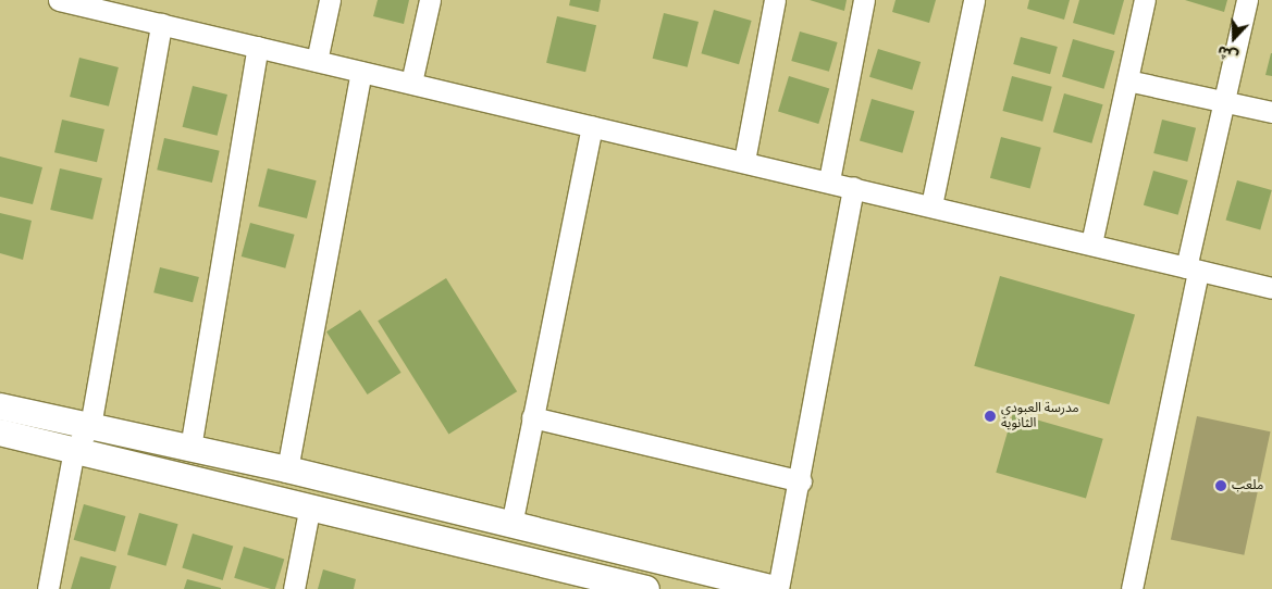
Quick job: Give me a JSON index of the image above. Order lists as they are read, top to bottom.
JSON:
{
  "places": ["مدرسة العبودي الثانوية", "ملعب"],
  "north": "bottom"
}
